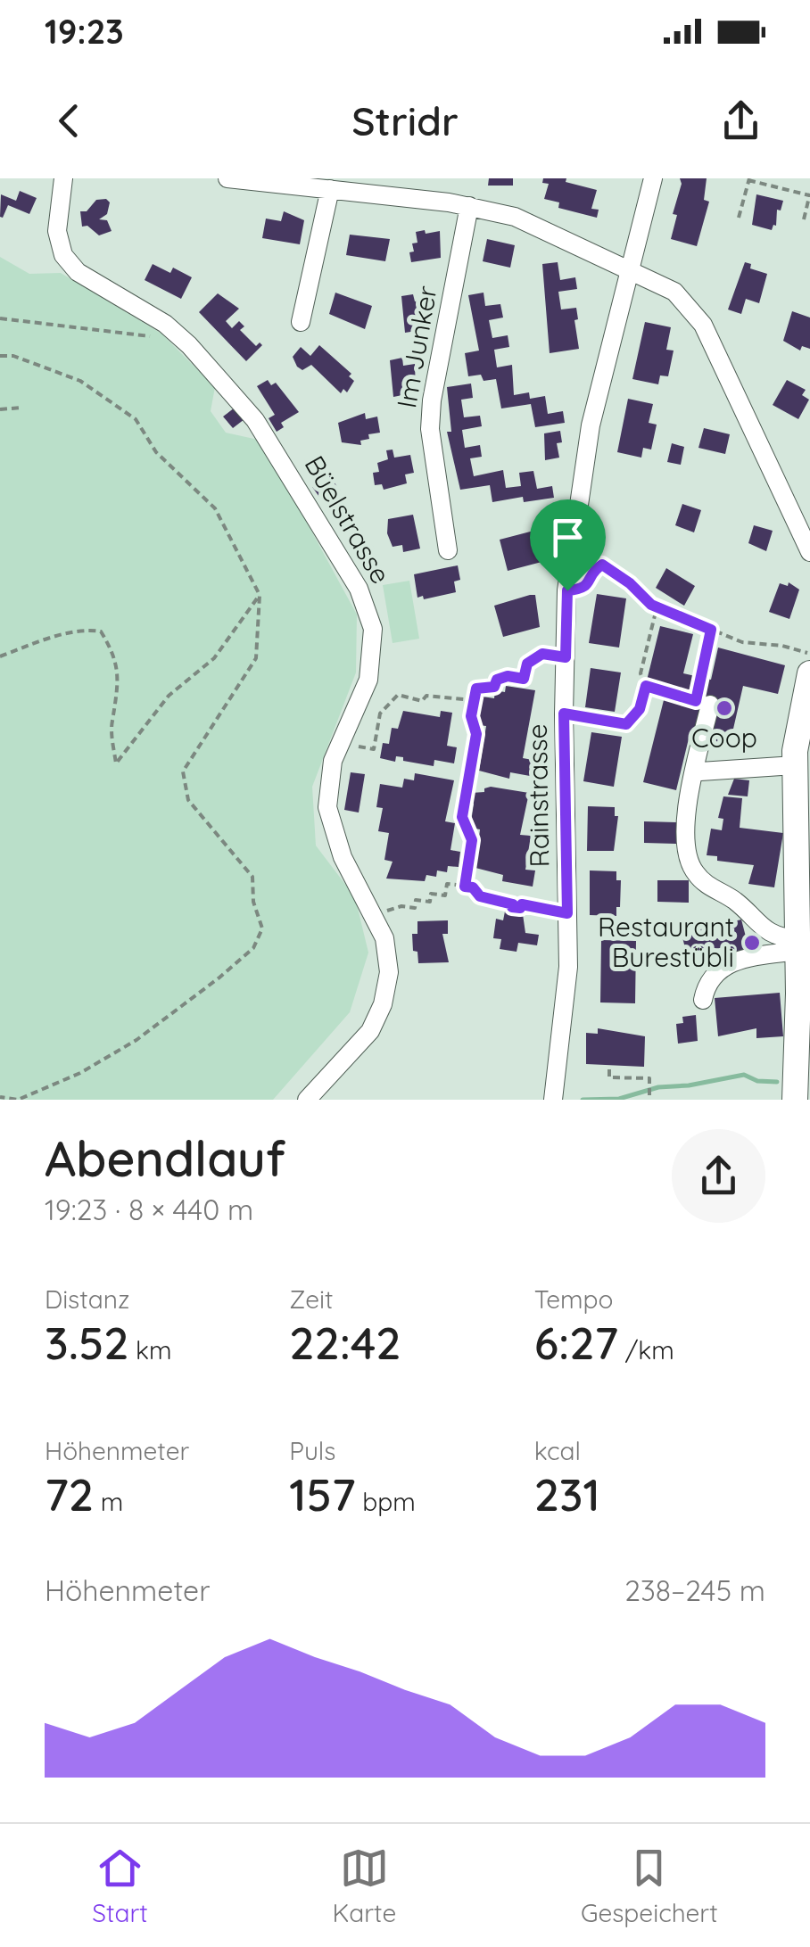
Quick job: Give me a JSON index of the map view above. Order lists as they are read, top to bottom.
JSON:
{
  "streets": {
    "street": ["Im Junker", "Büelstrasse", "Rainstrasse"]
  },
  "places": ["Coop", "Restaurant Burestübli"],
  "page": {
    "status": "19:23",
    "header": "Stridr",
    "heading": ["Abendlauf", "19:23 · 8 × 440 m"],
    "stats": [
      ["Distanz", "3.52 km"],
      ["Zeit", "22:42"],
      ["Tempo", "6:27 /km"],
      ["Höhenmeter", "72 m"],
      ["Puls", "157 bpm"],
      ["kcal", "231"]
    ],
    "chart": ["Höhenmeter", "238–245 m"],
    "tabs": ["Start", "Karte", "Gespeichert"]
  }
}
